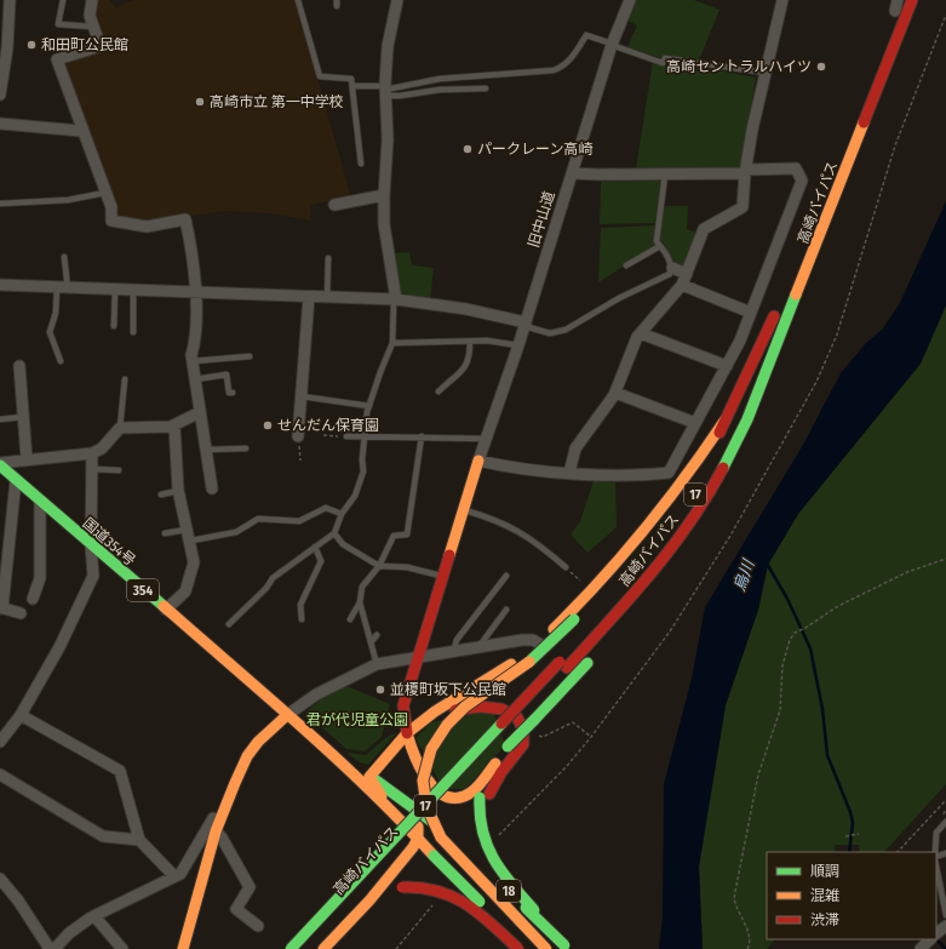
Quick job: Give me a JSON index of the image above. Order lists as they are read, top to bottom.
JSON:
{
  "streets": {
    "main road": [
      "高崎バイパス",
      "17",
      "国道354号",
      "354",
      "18"
    ],
    "street": ["旧中山道"]
  },
  "crossings": [
    ["17", "354"],
    ["17", "18"],
    ["国道354号", "354"],
    ["354", "18"]
  ],
  "water": ["烏川"],
  "parks": ["君が代児童公園"],
  "places": [
    "和田町公民館",
    "高崎セントラルハイツ",
    "高崎市立 第一中学校",
    "パークレーン高崎",
    "せんだん保育園",
    "並榎町坂下公民館"
  ],
  "legend": ["順調", "混雑", "渋滞"]
}
